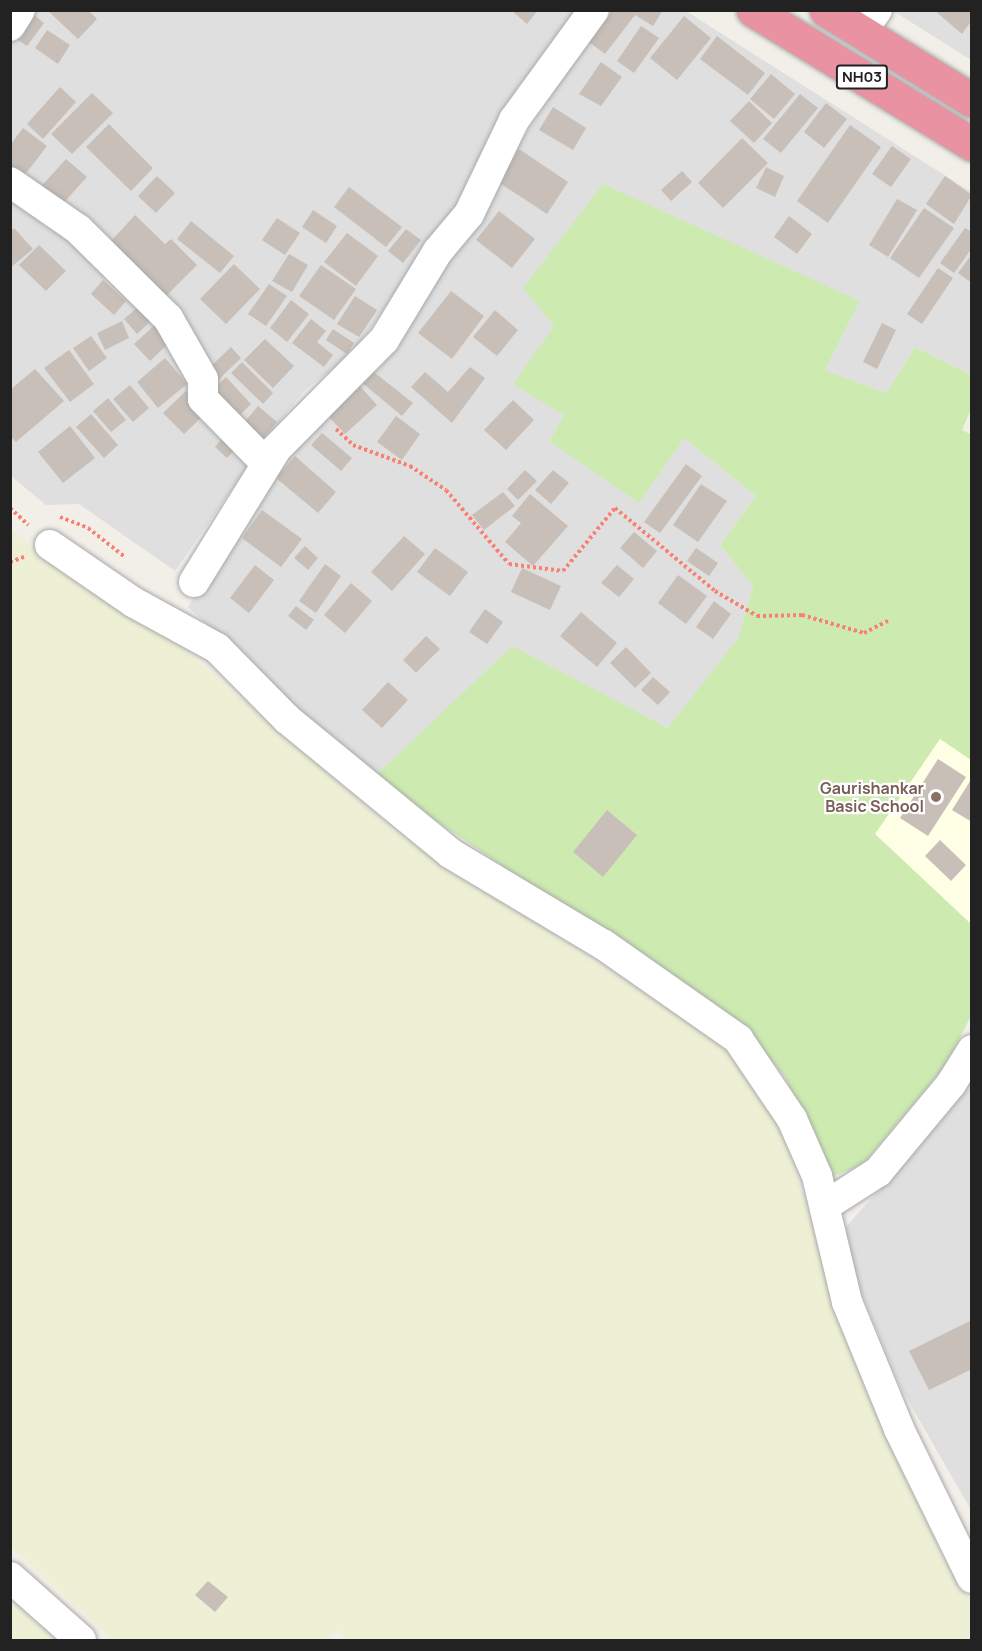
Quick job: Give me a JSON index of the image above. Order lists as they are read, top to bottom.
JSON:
{
  "streets": {
    "highway": ["NH03"]
  },
  "places": ["Gaurishankar Basic School"]
}
